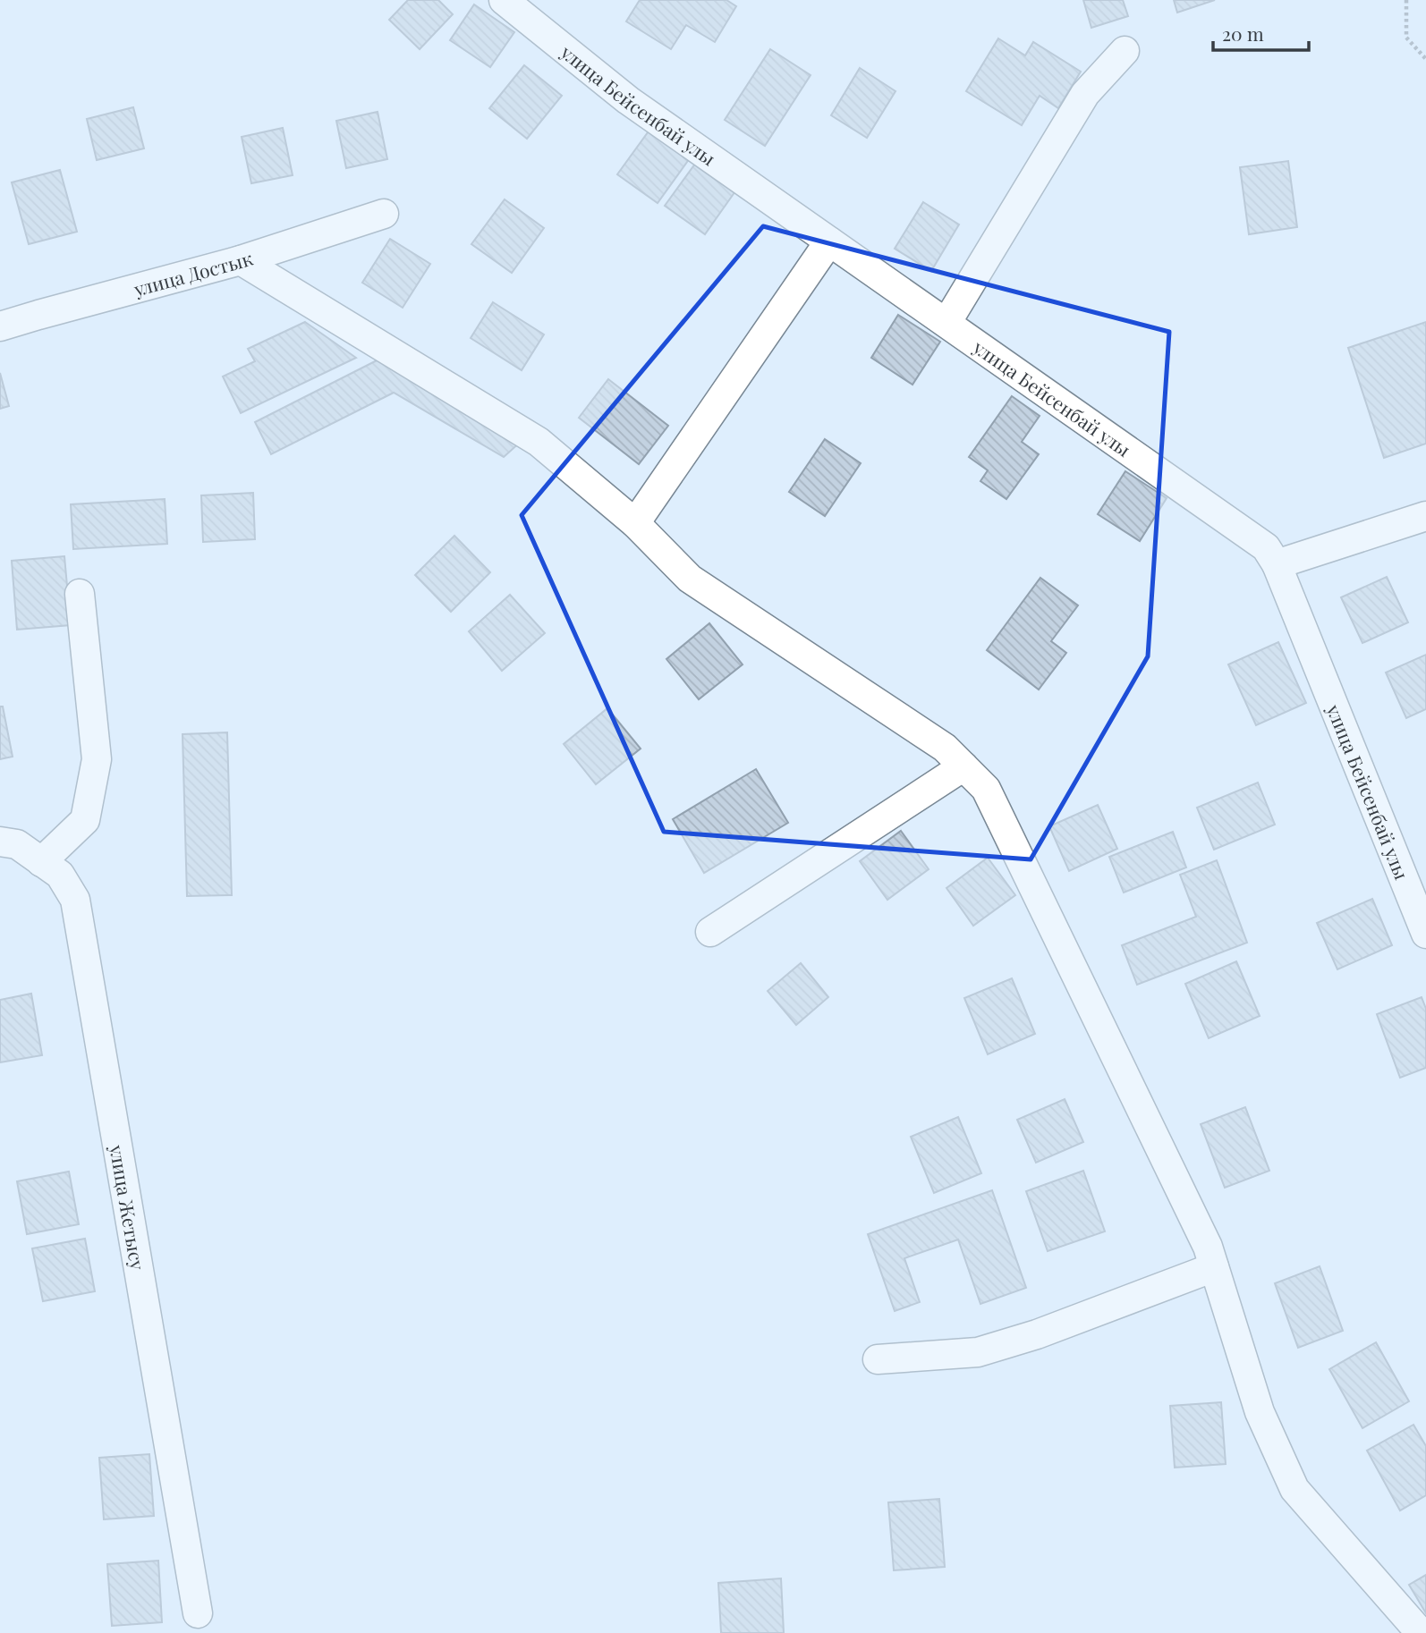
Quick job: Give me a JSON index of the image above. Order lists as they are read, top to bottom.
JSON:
{
  "streets": {
    "street": ["улица Бейсенбай улы", "улица Достык", "улица Жетысу"]
  },
  "scale_bar": "20 m"
}
